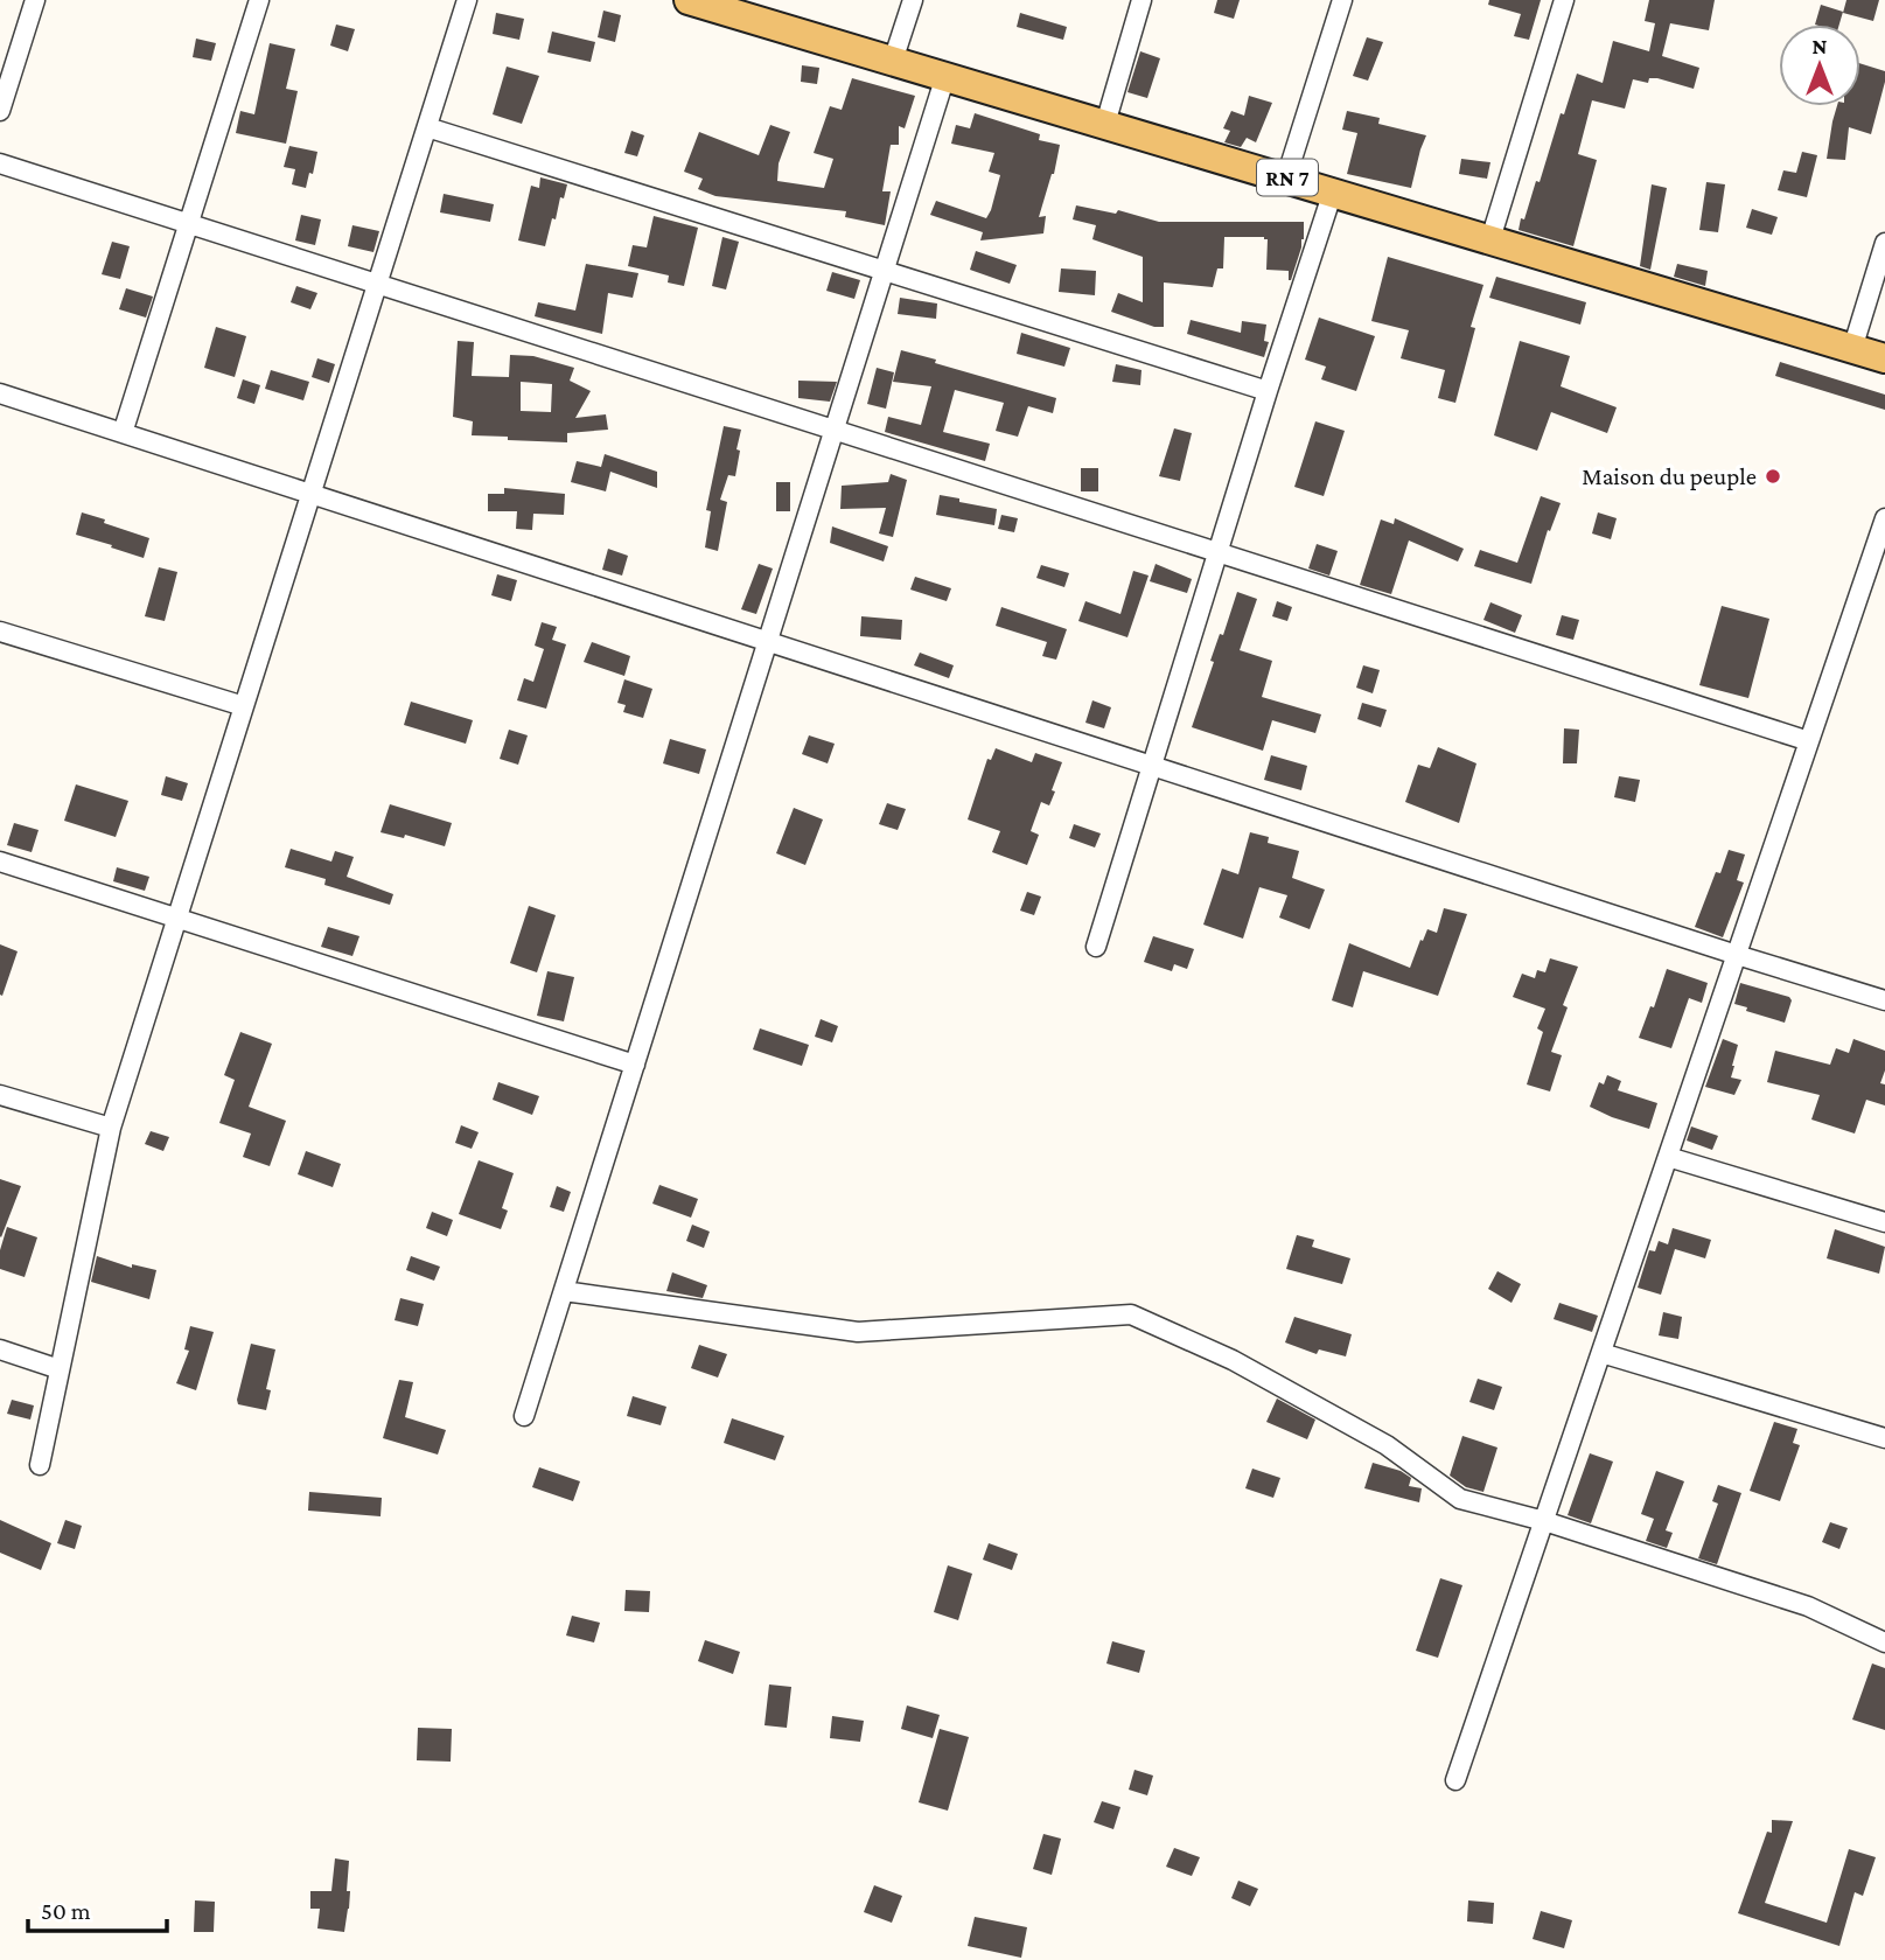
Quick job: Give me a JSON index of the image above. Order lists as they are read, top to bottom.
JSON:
{
  "streets": {
    "main road": ["RN 7"]
  },
  "places": ["Maison du peuple"],
  "scale_bar": "50 m",
  "north": "top"
}
